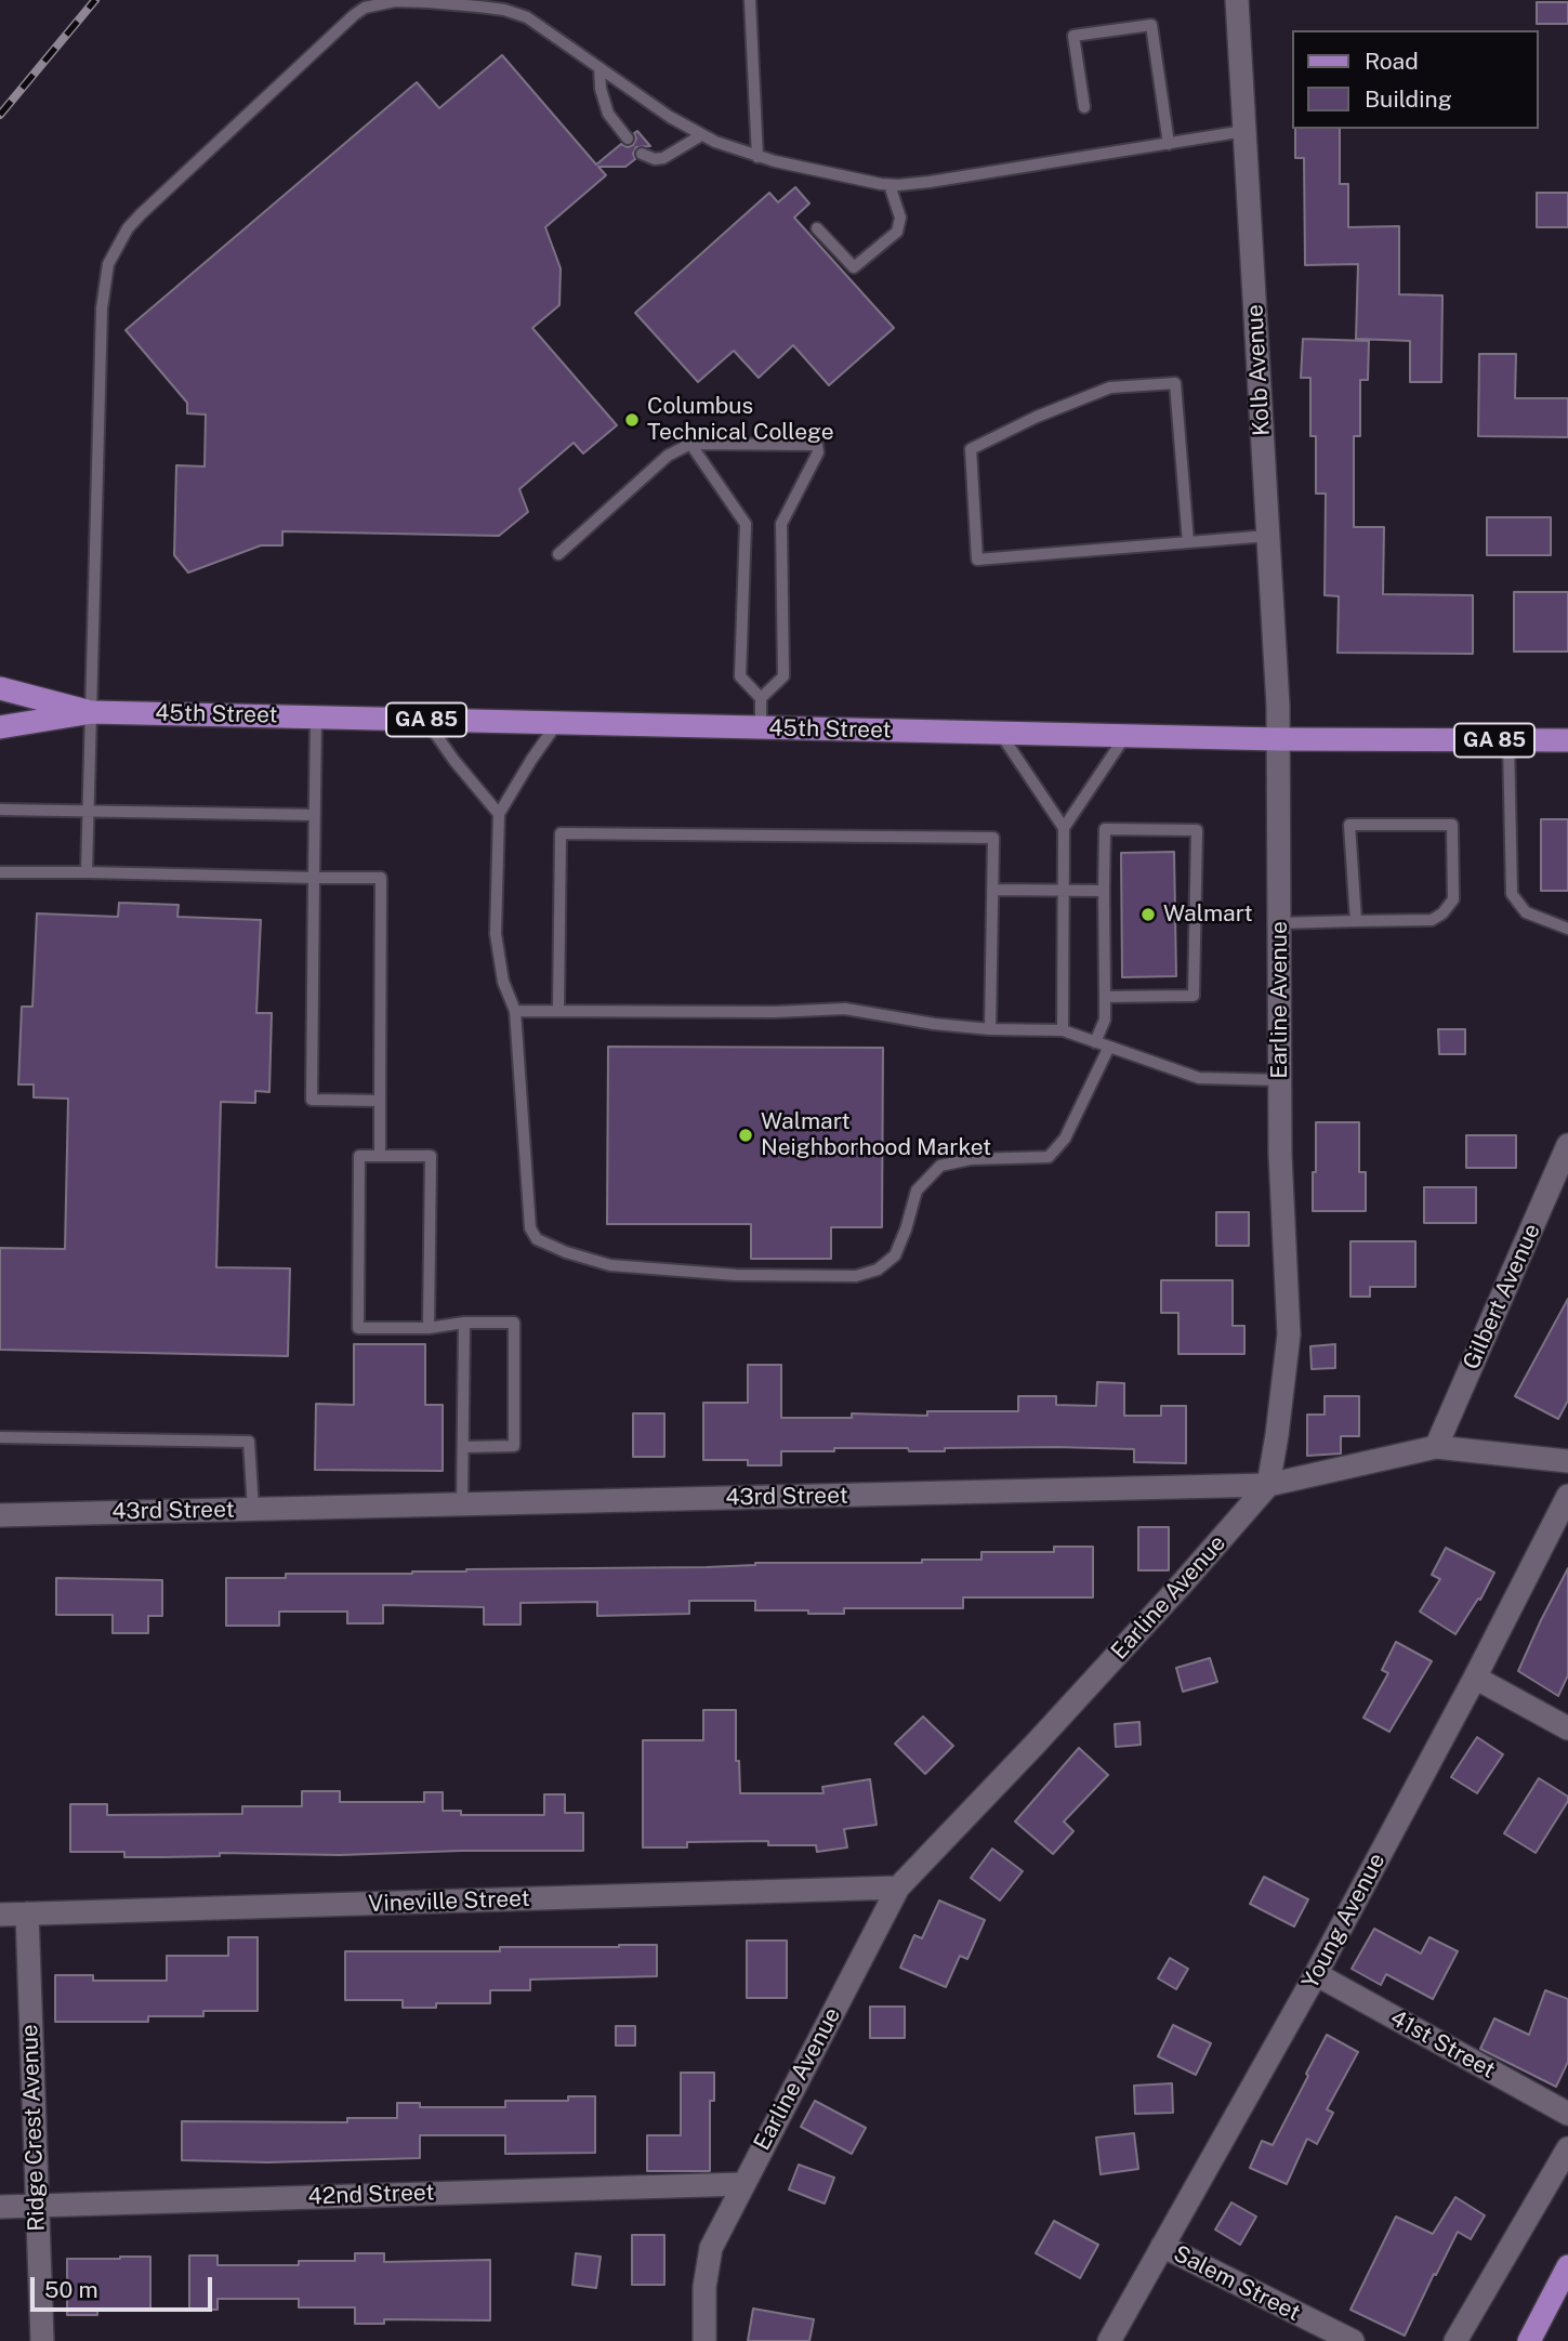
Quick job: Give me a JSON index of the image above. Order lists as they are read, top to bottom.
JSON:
{
  "streets": {
    "main road": ["45th Street", "GA 85"],
    "street": [
      "Kolb Avenue",
      "Earline Avenue",
      "Gilbert Avenue",
      "43rd Street",
      "Vineville Street",
      "Young Avenue",
      "41st Street",
      "Ridge Crest Avenue",
      "42nd Street",
      "Salem Street"
    ]
  },
  "crossings": [
    ["Kolb Avenue", "45th Street"],
    ["Kolb Avenue", "Earline Avenue"],
    ["45th Street", "Earline Avenue"],
    ["Earline Avenue", "43rd Street"],
    ["Earline Avenue", "Vineville Street"],
    ["Earline Avenue", "42nd Street"],
    ["Gilbert Avenue", "43rd Street"],
    ["Vineville Street", "Ridge Crest Avenue"],
    ["Young Avenue", "41st Street"],
    ["Young Avenue", "Salem Street"],
    ["Ridge Crest Avenue", "42nd Street"]
  ],
  "places": ["Columbus Technical College", "Walmart", "Walmart Neighborhood Market"],
  "legend": ["Road", "Building"],
  "scale_bar": "50 m"
}
